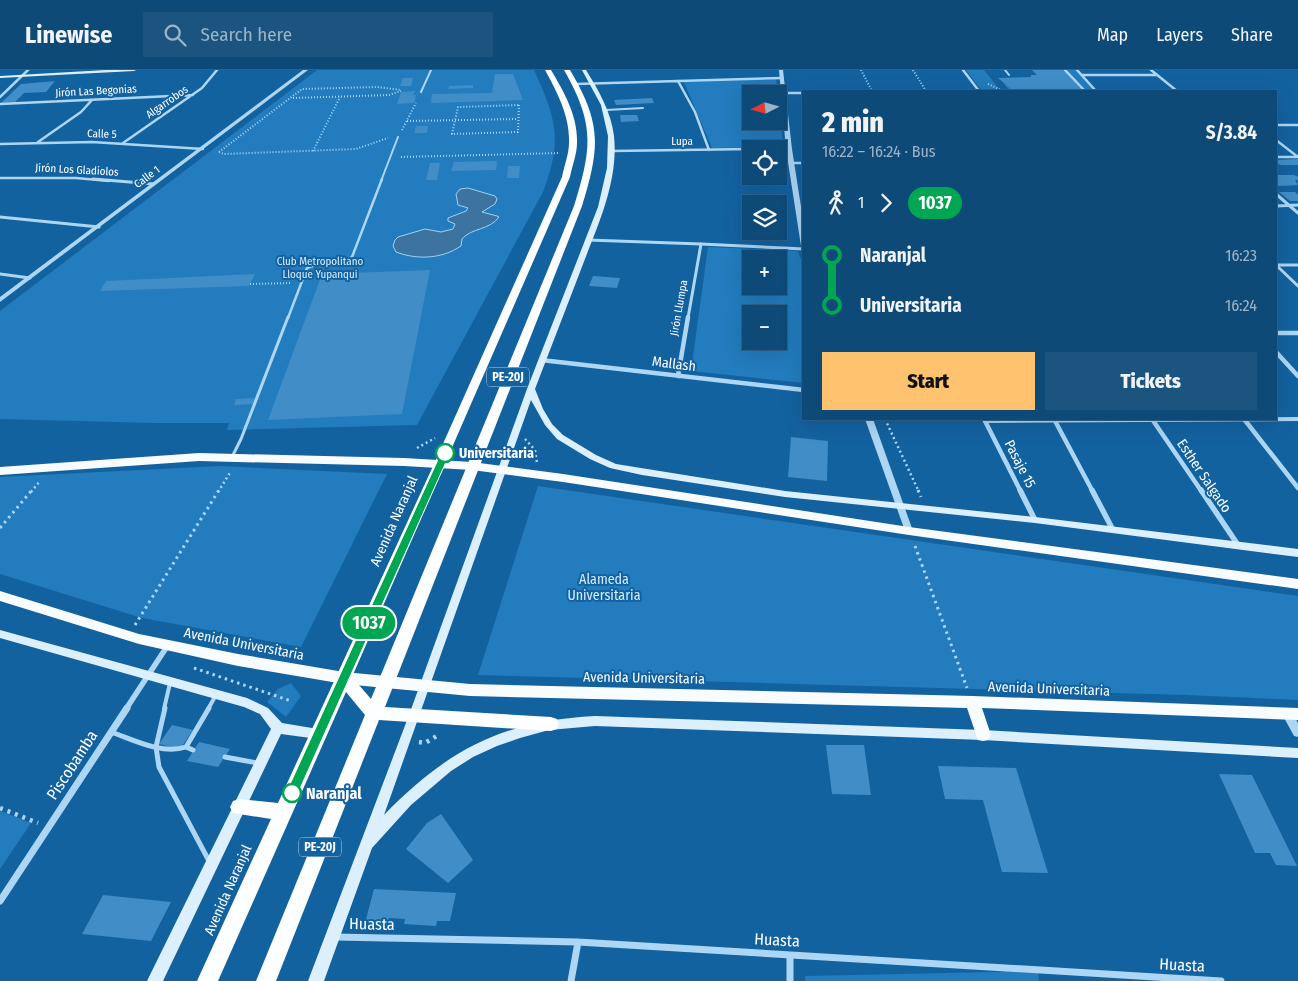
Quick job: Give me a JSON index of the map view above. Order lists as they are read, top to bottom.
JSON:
{
  "streets": {
    "highway": ["PE-20J", "Avenida Naranjal"],
    "main road": ["Avenida Universitaria"],
    "street": [
      "Jirón Las Begonias",
      "Algarrobos",
      "Calle 5",
      "Lupa",
      "Jirón Los Gladiolos",
      "Calle 1",
      "Jirón Llumpa",
      "Mallash",
      "Pasaje 15",
      "Esther Salgado",
      "Piscobamba",
      "Huasta"
    ]
  },
  "crossings": [
    ["Jirón Las Begonias", "Algarrobos"],
    ["Algarrobos", "Calle 5"],
    ["Calle 5", "Calle 1"],
    ["Jirón Los Gladiolos", "Calle 1"],
    ["Jirón Llumpa", "Mallash"],
    ["PE-20J", "Avenida Universitaria"],
    ["Avenida Naranjal", "Avenida Universitaria"],
    ["Avenida Universitaria", "Piscobamba"]
  ],
  "parks": ["Club Metropolitano Lloque Yupanqui", "Alameda Universitaria"],
  "places": ["Universitaria", "Naranjal"],
  "lines": ["bus line 1037"],
  "north": "left",
  "page": {
    "header": "Linewise",
    "search": "Search here",
    "nav": ["Map", "Layers", "Share"],
    "on_map": "1037",
    "map_buttons": ["+", "−"],
    "heading": ["2 min", "16:22 – 16:24 · Bus", "S/3.84"],
    "legs": ["1", "1037"],
    "list": [
      {
        "name": "Naranjal",
        "value": "16:23"
      },
      {
        "name": "Universitaria",
        "value": "16:24"
      }
    ],
    "buttons": ["Start", "Tickets"]
  }
}
